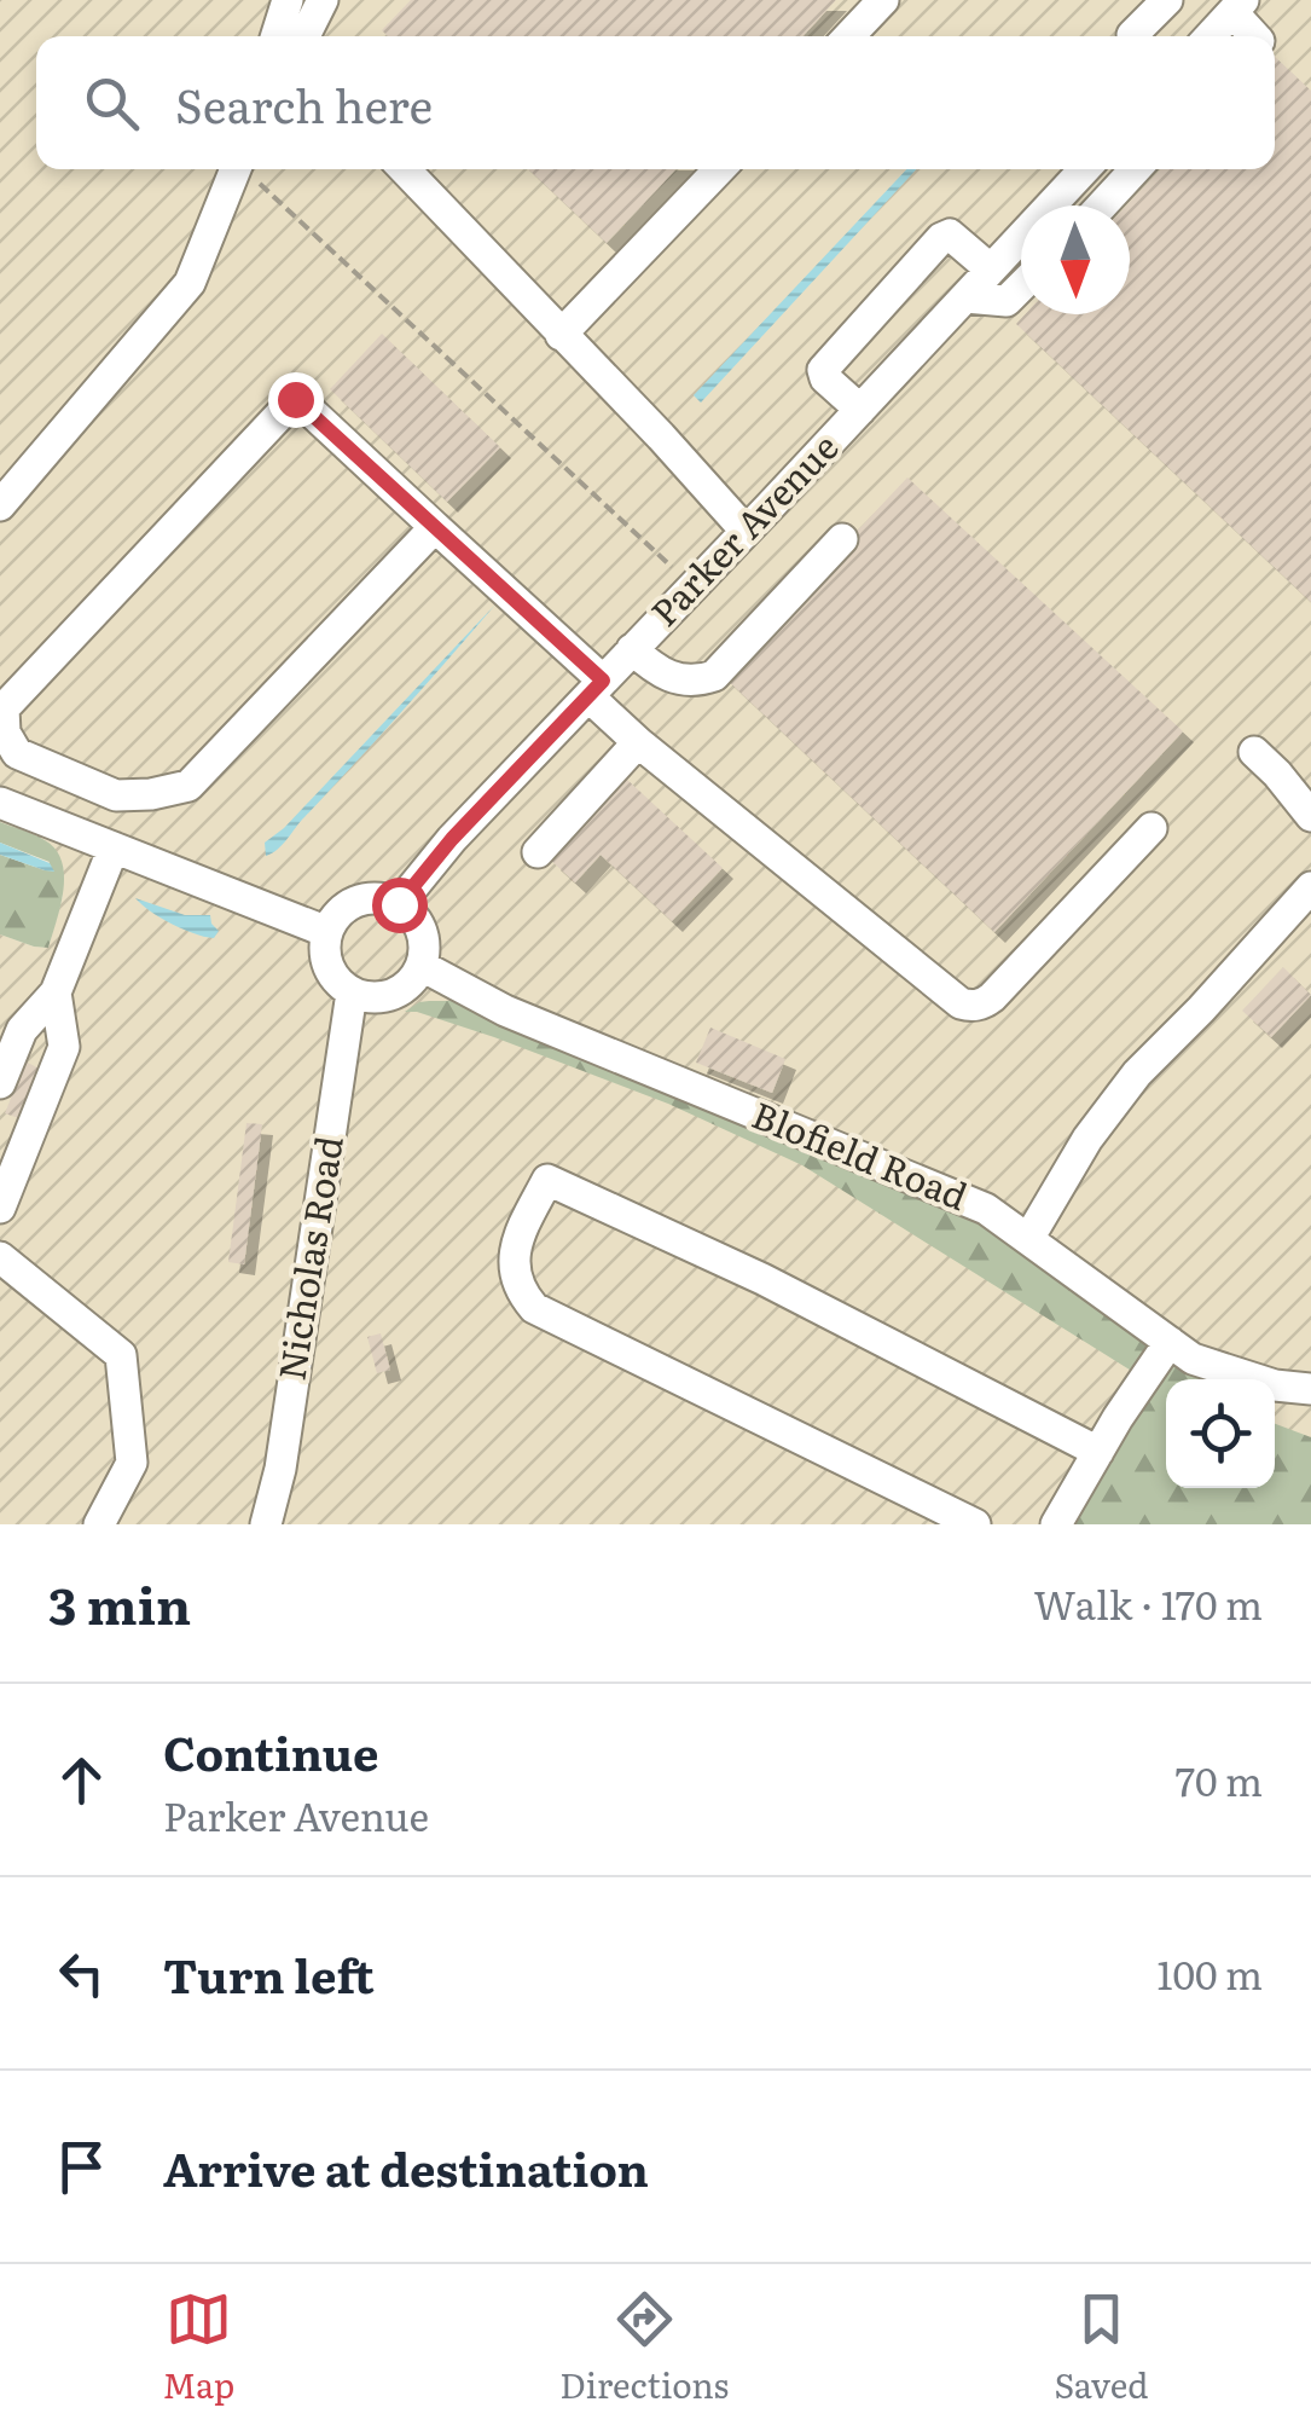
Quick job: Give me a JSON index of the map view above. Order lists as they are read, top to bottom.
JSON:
{
  "streets": {
    "street": ["Parker Avenue", "Blofield Road", "Nicholas Road"]
  },
  "crossings": [
    ["Parker Avenue", "Blofield Road"],
    ["Parker Avenue", "Nicholas Road"],
    ["Blofield Road", "Nicholas Road"]
  ],
  "north": "bottom",
  "page": {
    "search": "Search here",
    "heading": ["3 min", "Walk · 170 m"],
    "list": [
      ["Continue", "Parker Avenue", "70 m"],
      ["Turn left", "100 m"],
      "Arrive at destination"
    ],
    "nav": ["Map", "Directions", "Saved"]
  }
}
